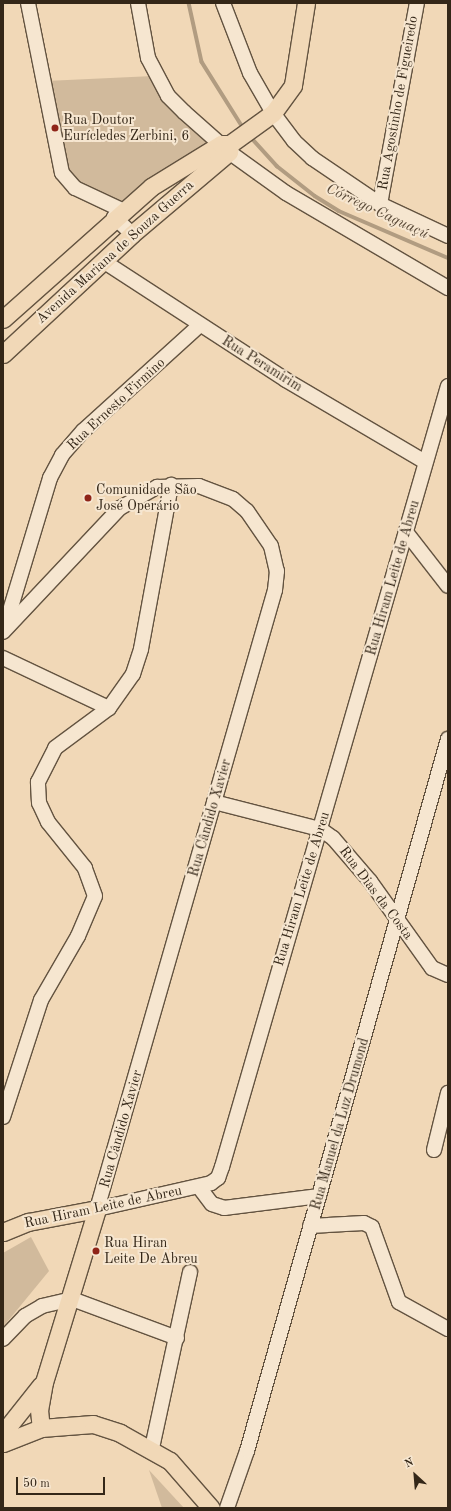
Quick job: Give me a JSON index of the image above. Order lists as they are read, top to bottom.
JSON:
{
  "streets": {
    "main road": ["Avenida Mariana de Souza Guerra", "Rua Hiram Leite de Abreu", "Rua Cândido Xavier"],
    "street": [
      "Rua Agostinho de Figueiredo",
      "Rua Peramirim",
      "Rua Ernesto Firmino",
      "Rua Dias da Costa",
      "Rua Manuel da Luz Drumond"
    ]
  },
  "crossings": [
    ["Avenida Mariana de Souza Guerra", "Rua Peramirim"],
    ["Rua Peramirim", "Rua Ernesto Firmino"],
    ["Rua Peramirim", "Rua Hiram Leite de Abreu"],
    ["Rua Ernesto Firmino", "Rua Cândido Xavier"],
    ["Rua Hiram Leite de Abreu", "Rua Cândido Xavier"],
    ["Rua Hiram Leite de Abreu", "Rua Dias da Costa"],
    ["Rua Cândido Xavier", "Rua Dias da Costa"],
    ["Rua Dias da Costa", "Rua Manuel da Luz Drumond"]
  ],
  "water": ["Córrego Caguaçú"],
  "places": ["Rua Doutor Eurícledes Zerbini, 6", "Comunidade São José Operário", "Rua Hiran Leite De Abreu"],
  "scale_bar": "50 m",
  "north": "top left"
}
